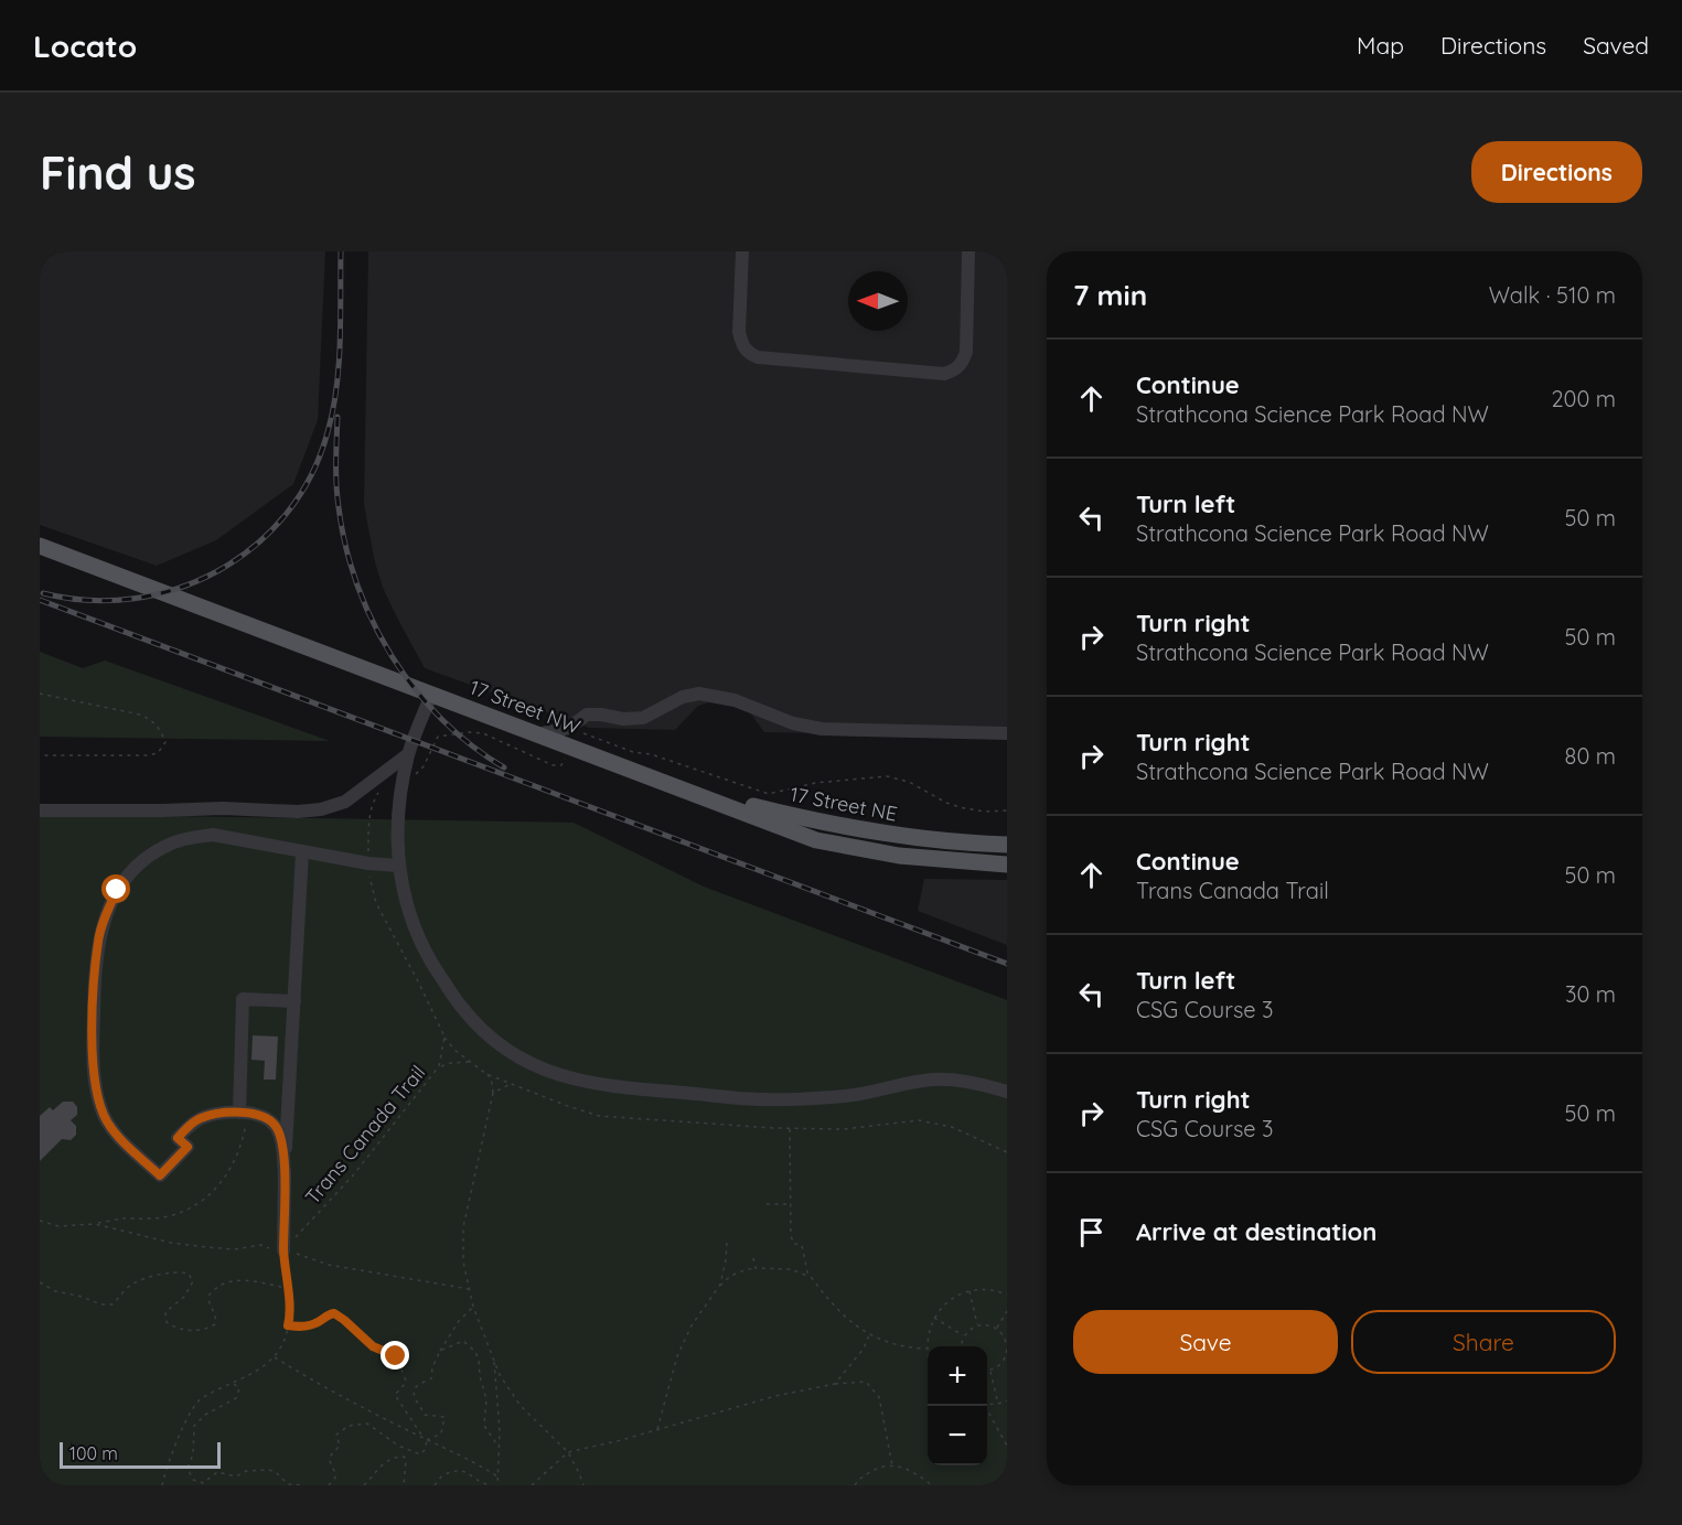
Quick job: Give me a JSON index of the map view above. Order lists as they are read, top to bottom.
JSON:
{
  "streets": {
    "main road": ["17 Street NW", "17 Street NE"],
    "path": ["Trans Canada Trail"]
  },
  "crossings": [
    ["17 Street NW", "17 Street NE"]
  ],
  "scale_bar": "100 m",
  "north": "left",
  "page": {
    "header": "Locato",
    "nav": ["Map", "Directions", "Saved"],
    "buttons": [
      "Directions",
      ["Save", "Share"]
    ],
    "title": "Find us",
    "heading": ["7 min", "Walk · 510 m"],
    "list": [
      ["Continue", "Strathcona Science Park Road NW", "200 m"],
      ["Turn left", "Strathcona Science Park Road NW", "50 m"],
      ["Turn right", "Strathcona Science Park Road NW", "50 m"],
      ["Turn right", "Strathcona Science Park Road NW", "80 m"],
      ["Continue", "Trans Canada Trail", "50 m"],
      ["Turn left", "CSG Course 3", "30 m"],
      ["Turn right", "CSG Course 3", "50 m"],
      "Arrive at destination"
    ],
    "map_buttons": ["+", "−"],
    "scale": "100 m"
  }
}
